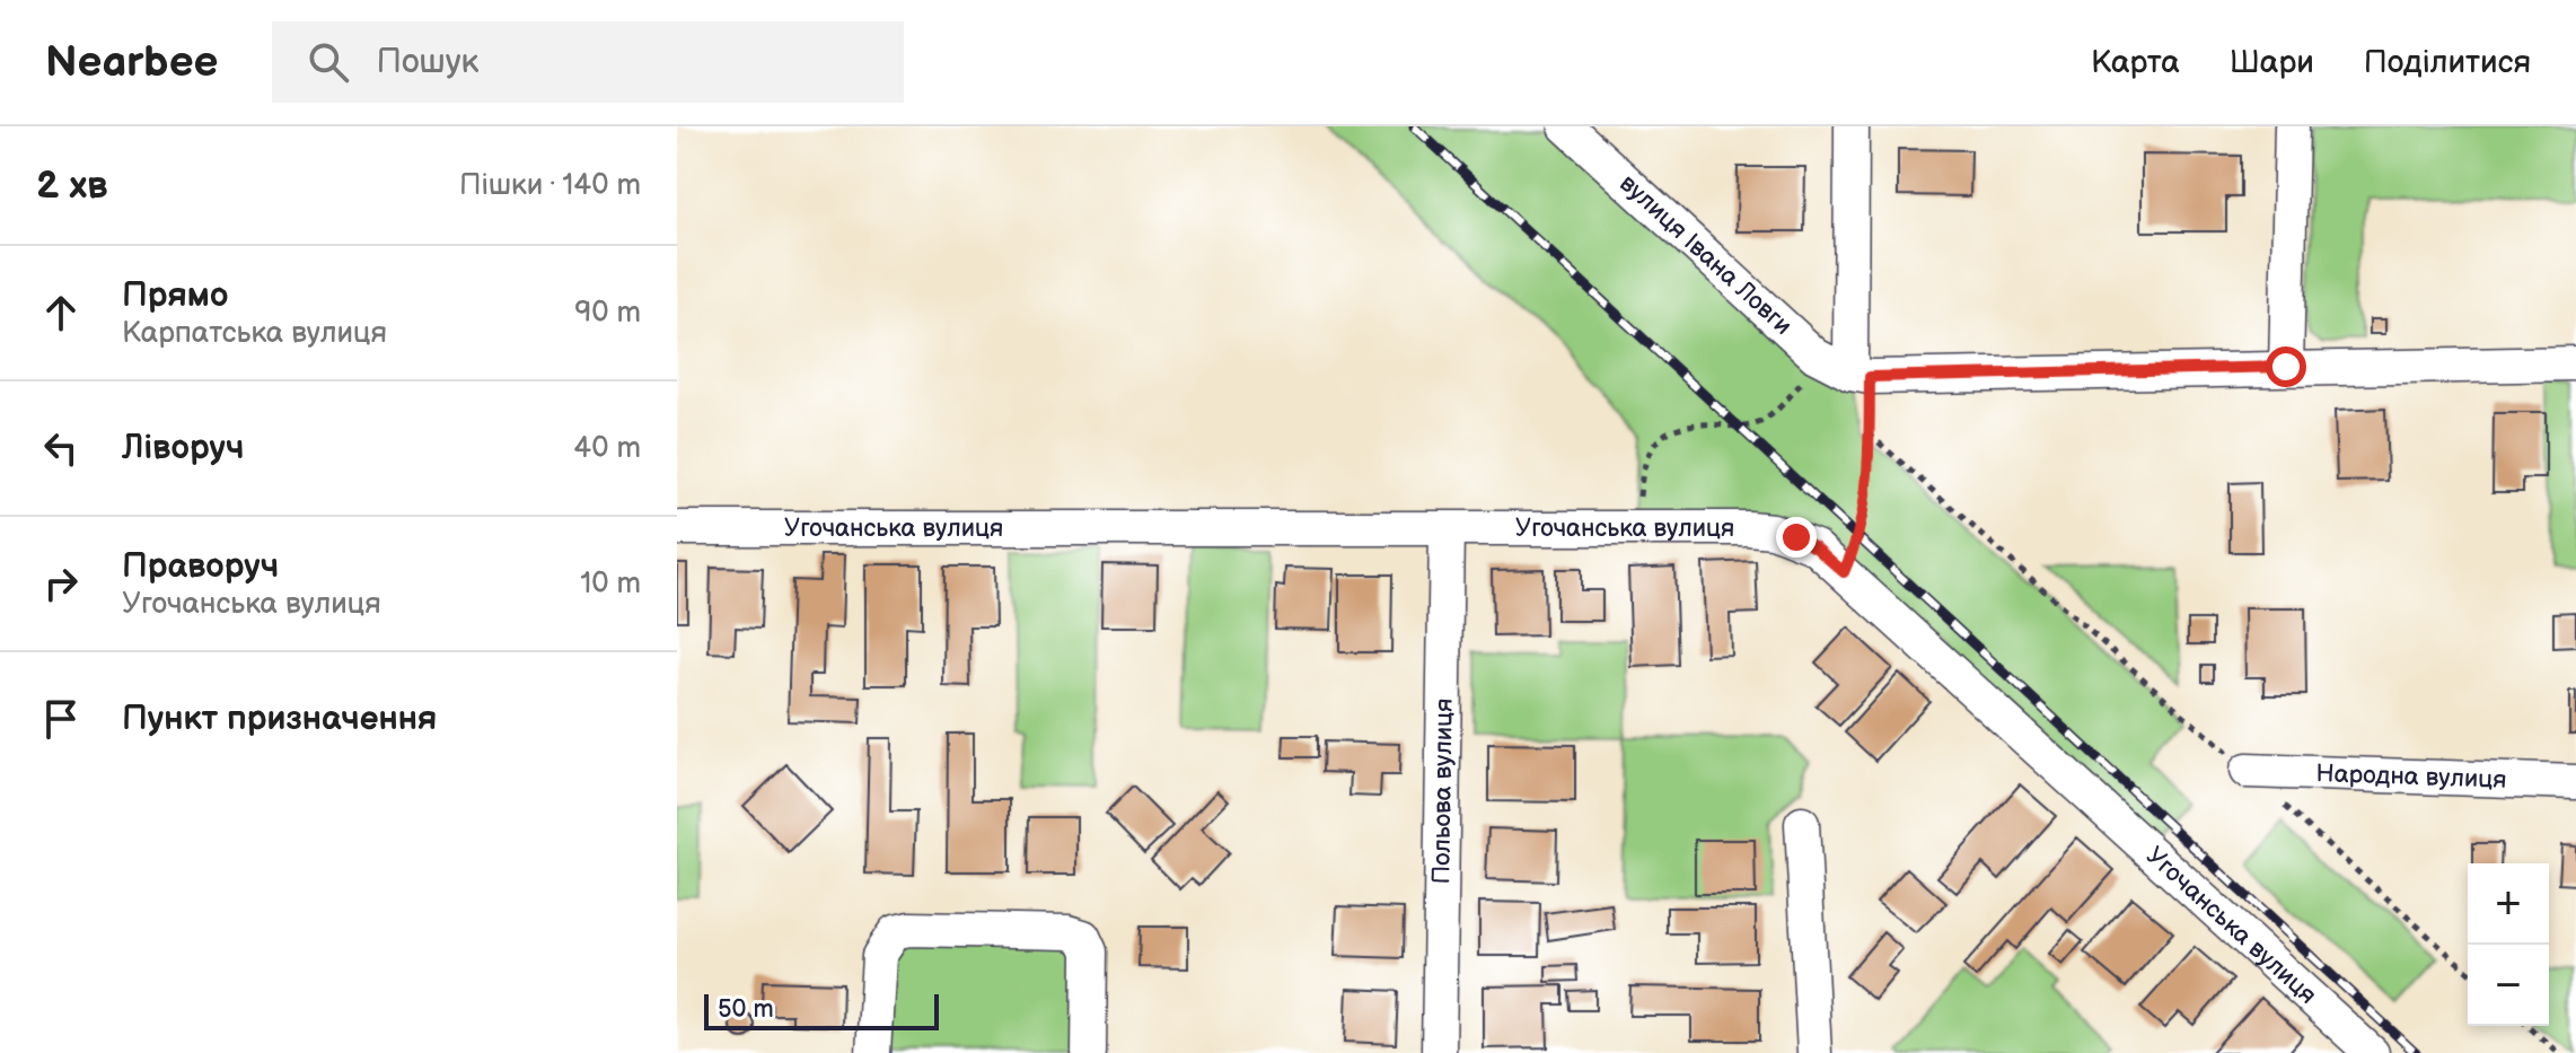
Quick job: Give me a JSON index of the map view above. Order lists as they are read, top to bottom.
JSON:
{
  "streets": {
    "street": [
      "вулиця Івана Ловги",
      "Угочанська вулиця",
      "Народна вулиця",
      "Польова вулиця"
    ]
  },
  "crossings": [
    ["Угочанська вулиця", "Польова вулиця"]
  ],
  "scale_bar": "50 m",
  "page": {
    "header": "Nearbee",
    "search": "Пошук",
    "nav": ["Карта", "Шари", "Поділитися"],
    "heading": ["2 хв", "Пішки · 140 m"],
    "list": [
      ["Прямо", "Карпатська вулиця", "90 m"],
      ["Ліворуч", "40 m"],
      ["Праворуч", "Угочанська вулиця", "10 m"],
      "Пункт призначення"
    ],
    "map_buttons": ["+", "−"],
    "scale": "50 m"
  }
}
